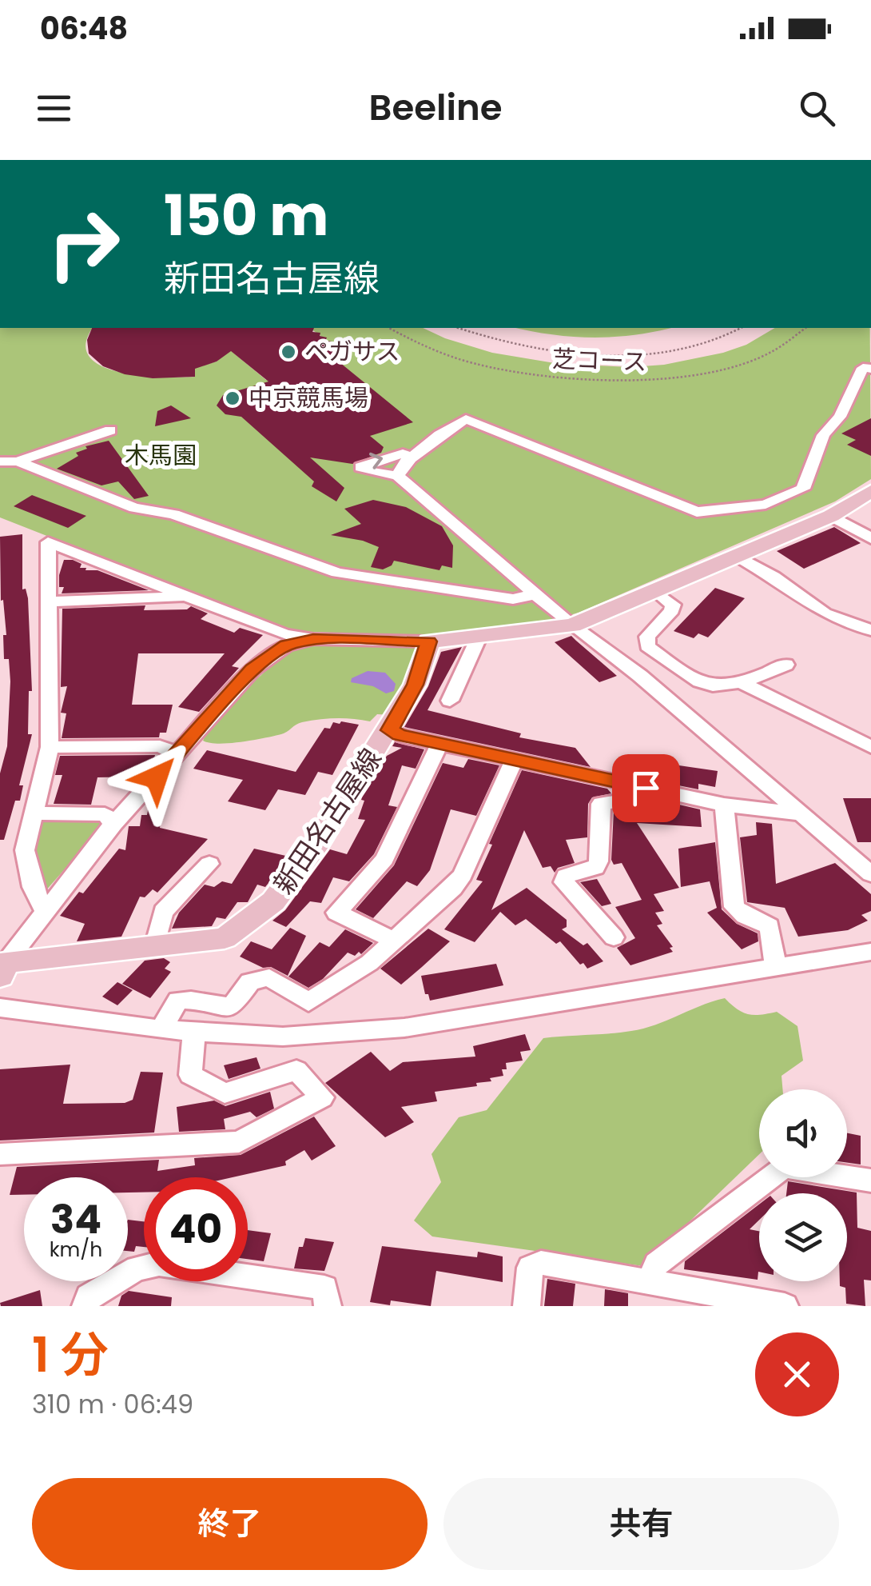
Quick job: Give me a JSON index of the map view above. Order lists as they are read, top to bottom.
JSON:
{
  "streets": {
    "main road": ["新田名古屋線"],
    "path": ["芝コース"]
  },
  "parks": ["木馬園"],
  "places": ["ペガサス", "中京競馬場"],
  "page": {
    "status": "06:48",
    "header": "Beeline",
    "turn": ["150 m", "新田名古屋線"],
    "speed": "34 km/h",
    "limit": "40",
    "heading": ["1 分", "310 m · 06:49"],
    "buttons": ["終了", "共有"]
  }
}
